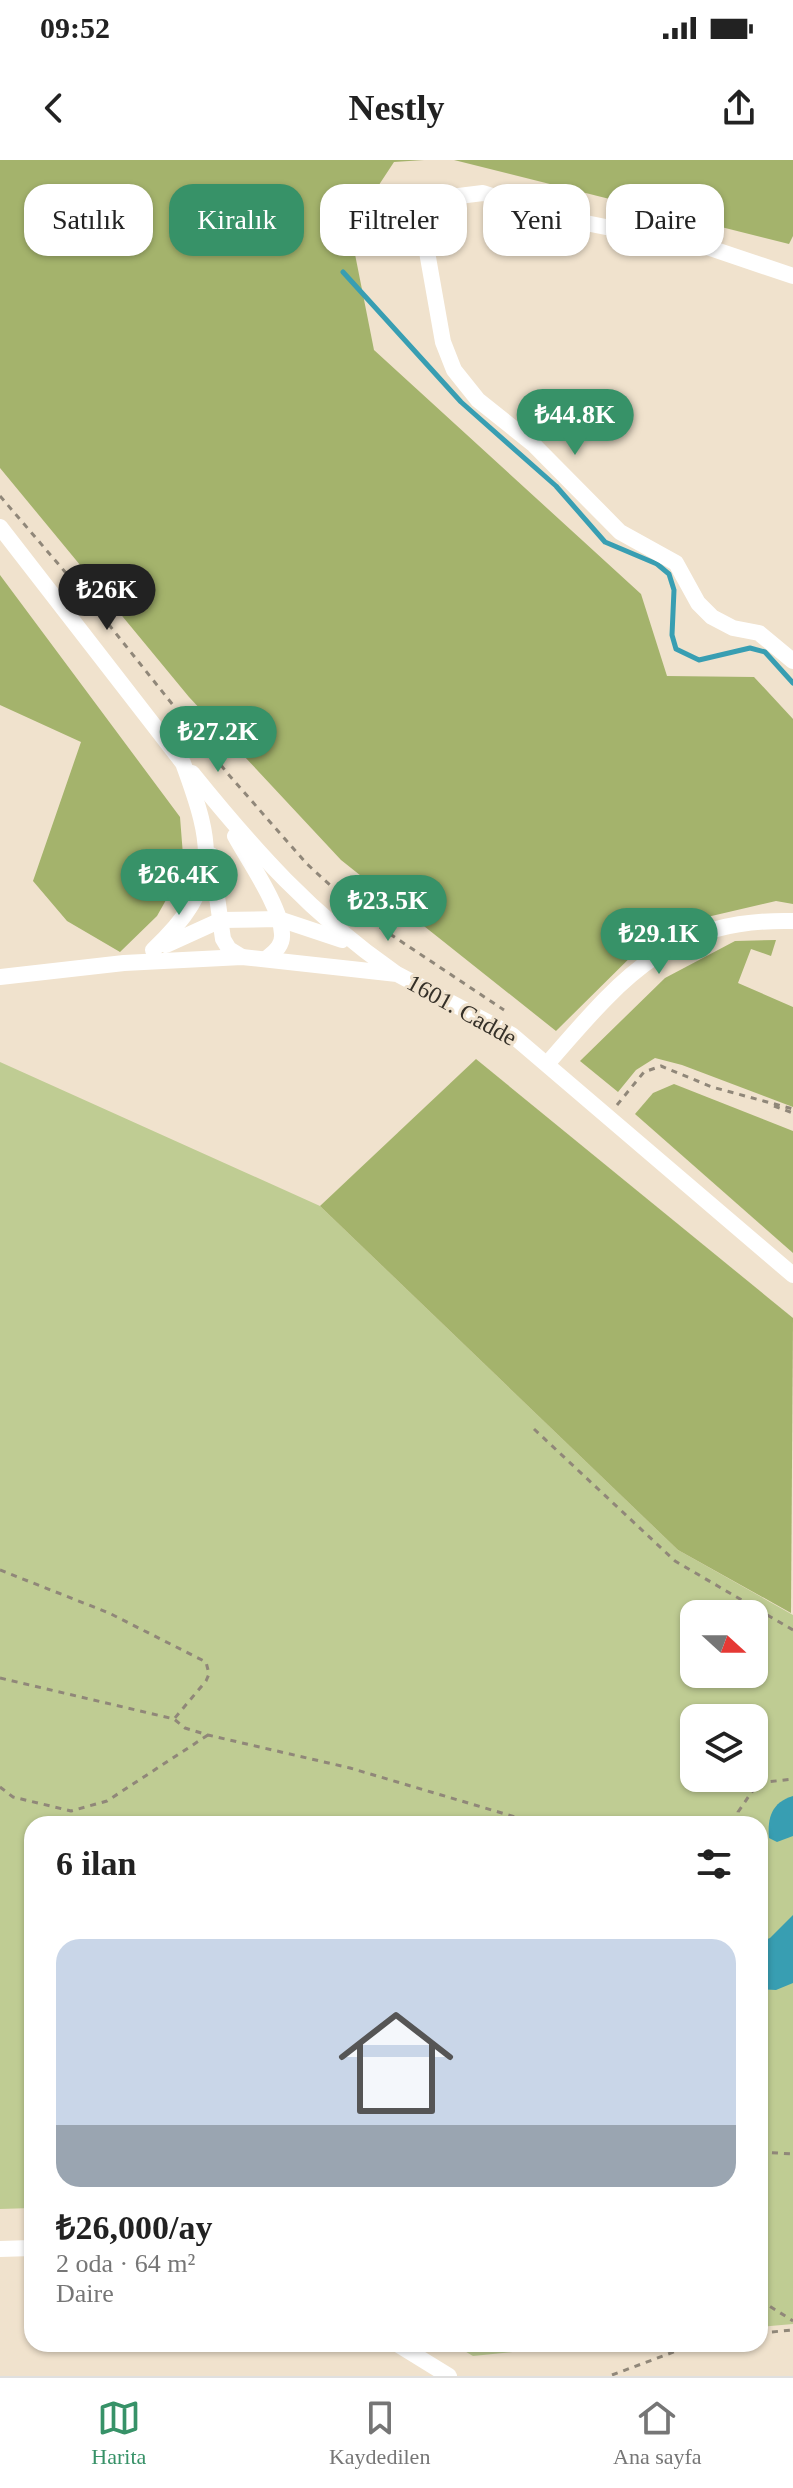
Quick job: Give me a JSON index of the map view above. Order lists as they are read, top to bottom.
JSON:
{
  "streets": {
    "street": ["1601. Cadde"]
  },
  "north": "right",
  "page": {
    "status": "09:52",
    "header": "Nestly",
    "chip": [
      "Satılık",
      "Kiralık",
      "Filtreler",
      "Yeni",
      "Daire"
    ],
    "price": [
      "₺44.8K",
      "₺26K",
      "₺27.2K",
      "₺26.4K",
      "₺23.5K",
      "₺29.1K"
    ],
    "heading": "6 ilan",
    "list": [
      {
        "name": "₺26,000/ay",
        "note": "2 oda · 64 m² · Daire"
      }
    ],
    "tabs": ["Harita", "Kaydedilen", "Ana sayfa"]
  }
}
